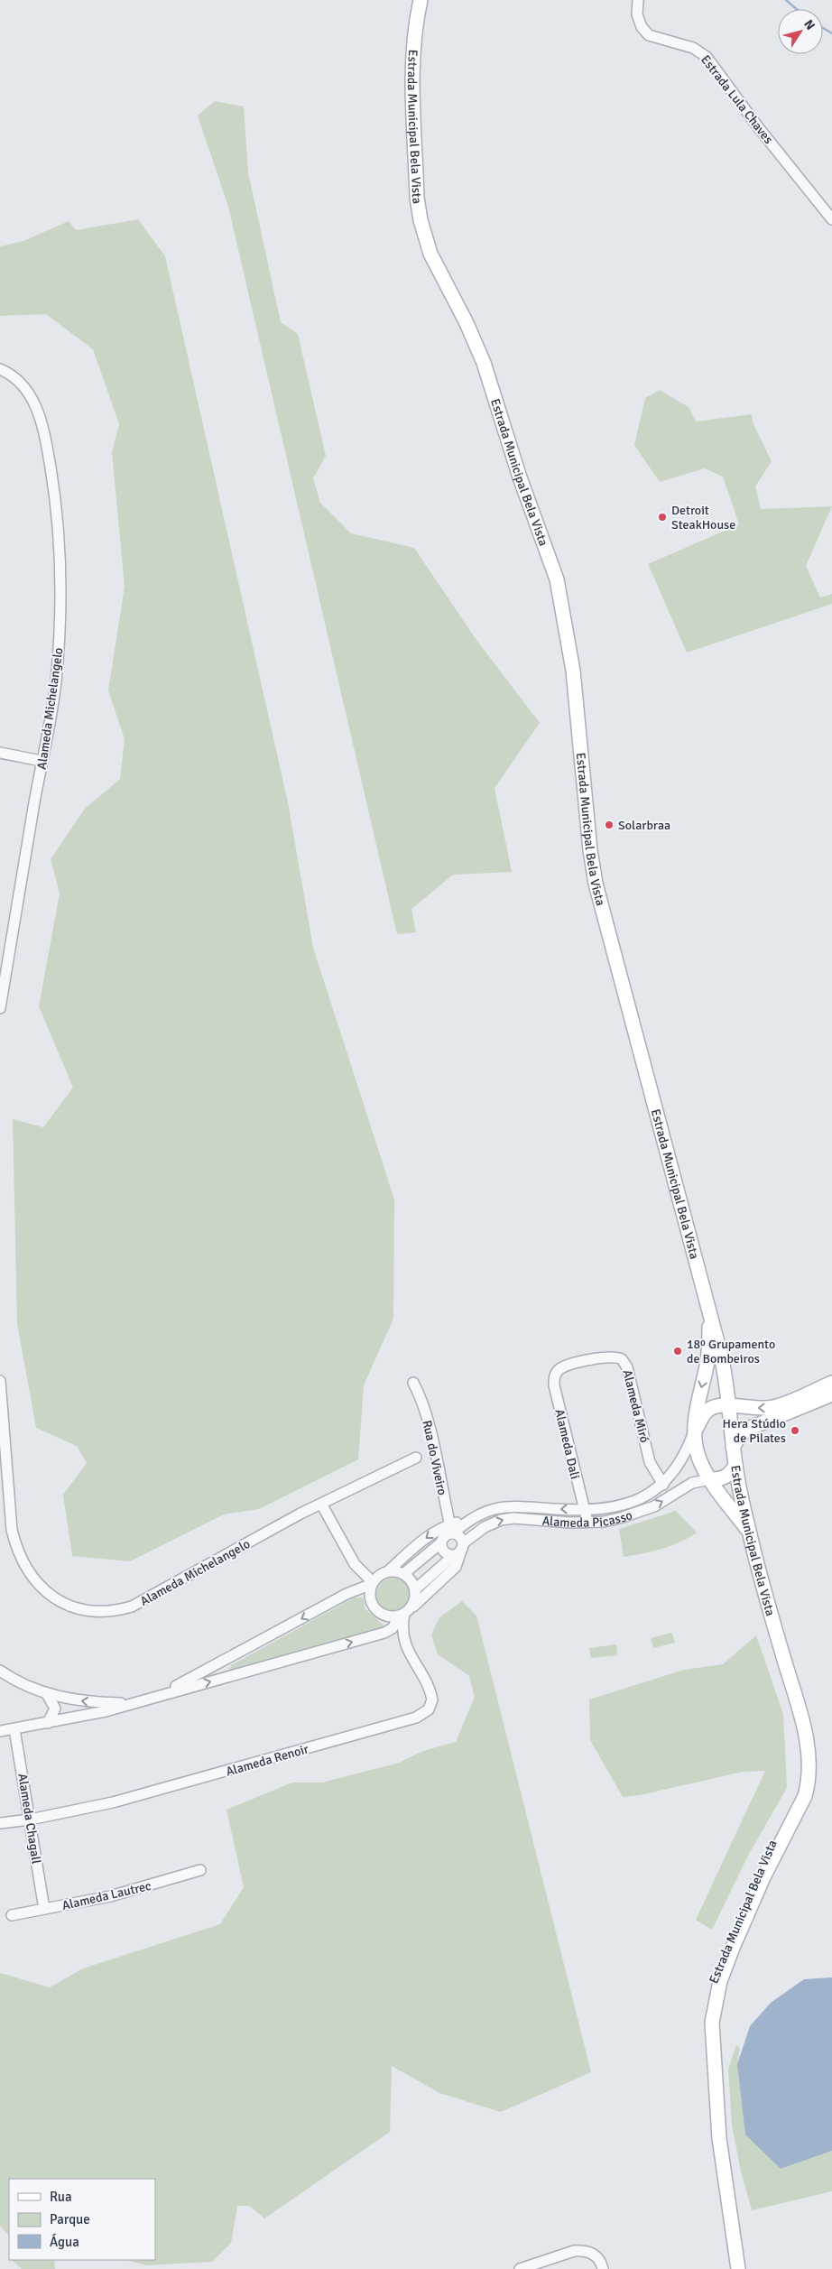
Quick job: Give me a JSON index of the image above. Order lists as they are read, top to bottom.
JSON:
{
  "streets": {
    "main road": ["Estrada Municipal Bela Vista", "Alameda Picasso"],
    "street": [
      "Estrada Lula Chaves",
      "Alameda Michelangelo",
      "Alameda Miró",
      "Alameda Dali",
      "Rua do Viveiro",
      "Alameda Renoir",
      "Alameda Chagall",
      "Alameda Lautrec"
    ]
  },
  "crossings": [
    ["Estrada Municipal Bela Vista", "Alameda Picasso"],
    ["Alameda Miró", "Alameda Dali"],
    ["Alameda Miró", "Alameda Picasso"],
    ["Alameda Dali", "Alameda Picasso"],
    ["Rua do Viveiro", "Alameda Picasso"],
    ["Alameda Picasso", "Alameda Renoir"],
    ["Alameda Picasso", "Alameda Chagall"],
    ["Alameda Renoir", "Alameda Chagall"],
    ["Alameda Chagall", "Alameda Lautrec"]
  ],
  "places": [
    "Detroit SteakHouse",
    "Solarbraa",
    "18º Grupamento de Bombeiros",
    "Hera Stúdio de Pilates"
  ],
  "legend": ["Rua", "Parque", "Água"],
  "north": "top right"
}
